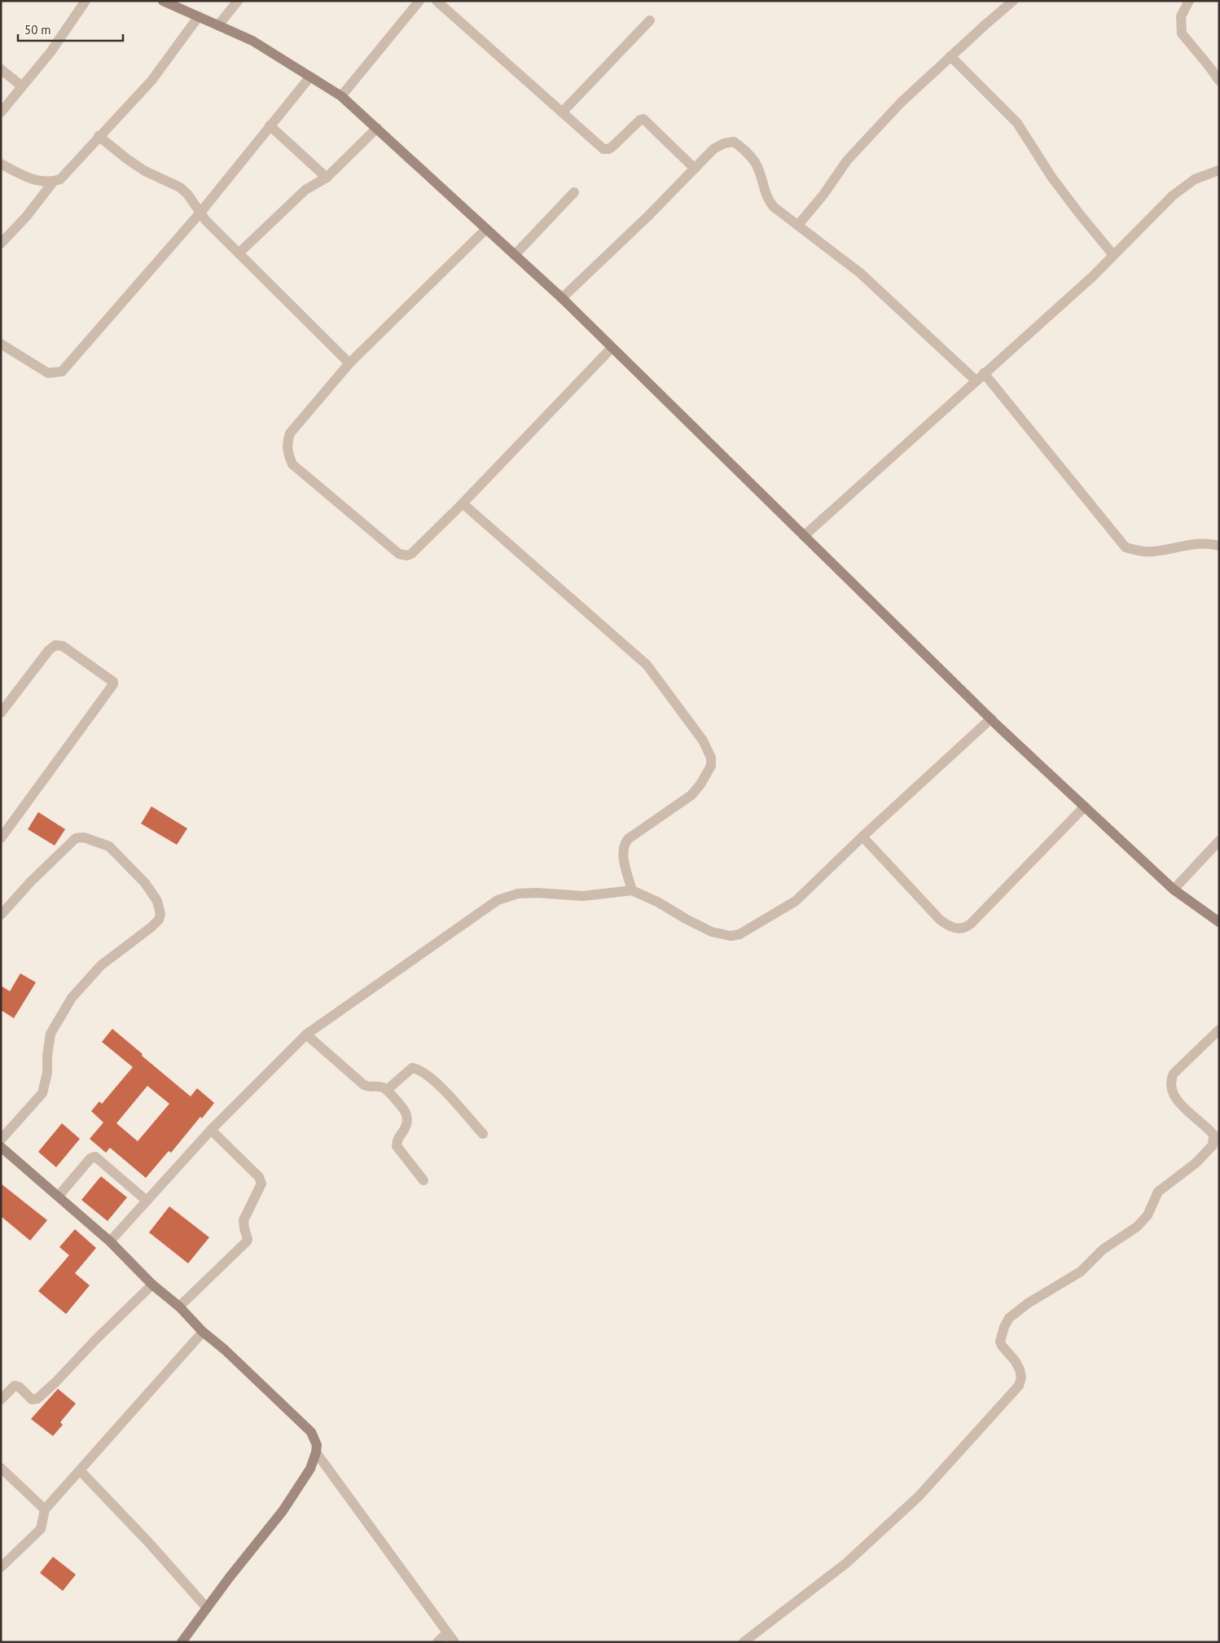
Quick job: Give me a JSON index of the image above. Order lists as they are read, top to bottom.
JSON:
{
  "scale_bar": "50 m"
}
